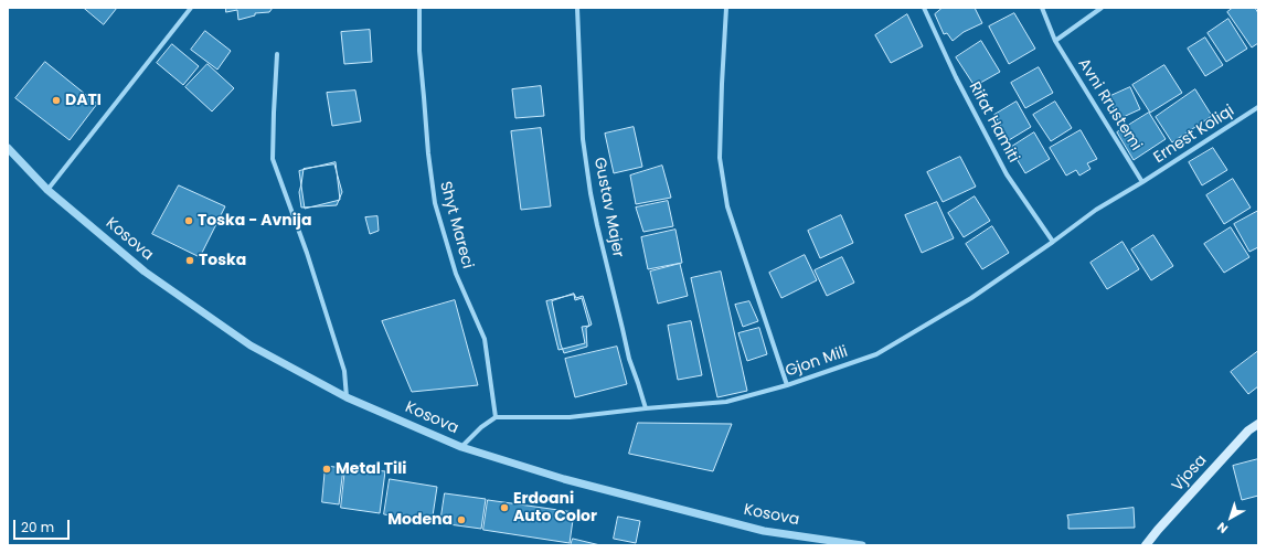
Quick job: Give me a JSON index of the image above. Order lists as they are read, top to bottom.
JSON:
{
  "streets": {
    "main road": ["Vjosa"],
    "street": [
      "Avni Rrustemi",
      "Rifat Hamiti",
      "Ernest Koliqi",
      "Gustav Majer",
      "Shyt Mareci",
      "Kosova",
      "Gjon Mili"
    ]
  },
  "crossings": [
    ["Avni Rrustemi", "Ernest Koliqi"],
    ["Avni Rrustemi", "Gjon Mili"],
    ["Rifat Hamiti", "Gjon Mili"],
    ["Ernest Koliqi", "Gjon Mili"],
    ["Gustav Majer", "Gjon Mili"],
    ["Shyt Mareci", "Gjon Mili"]
  ],
  "places": [
    "DATI",
    "Toska - Avnija",
    "Toska",
    "Metal Tili",
    "Erdoani Auto Color",
    "Modena"
  ],
  "scale_bar": "20 m",
  "north": "bottom left"
}
